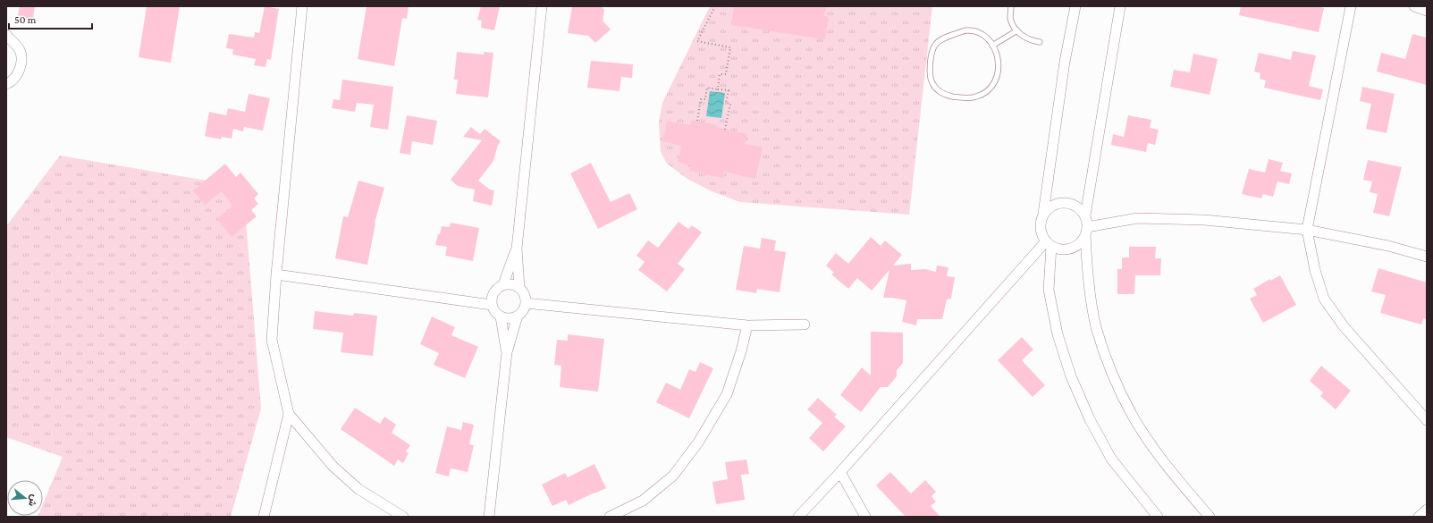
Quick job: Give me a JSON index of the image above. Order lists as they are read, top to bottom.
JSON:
{
  "scale_bar": "50 m",
  "north": "right"
}
